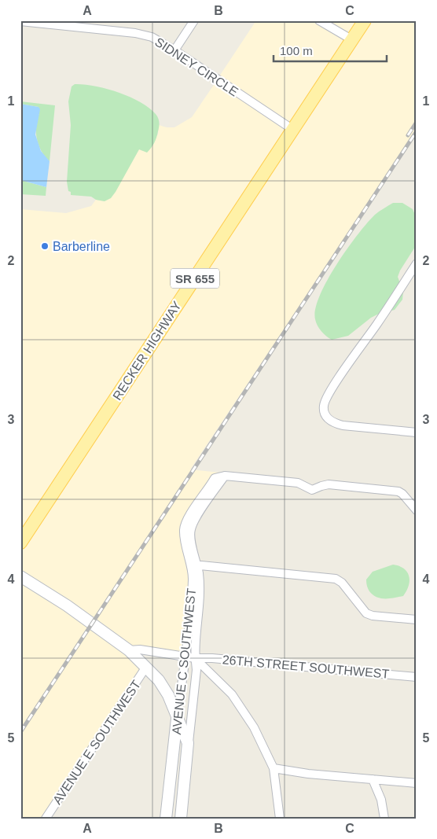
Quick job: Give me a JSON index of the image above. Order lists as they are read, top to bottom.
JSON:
{
  "streets": {
    "main road": ["SR 655", "RECKER HIGHWAY"],
    "street": [
      "SIDNEY CIRCLE",
      "AVENUE C SOUTHWEST",
      "26TH STREET SOUTHWEST",
      "AVENUE E SOUTHWEST"
    ]
  },
  "crossings": [
    ["SIDNEY CIRCLE", "RECKER HIGHWAY"],
    ["AVENUE C SOUTHWEST", "26TH STREET SOUTHWEST"]
  ],
  "places": ["Barberline"],
  "scale_bar": "100 m",
  "grid": {
    "columns": ["A", "B", "C"],
    "rows": [
      "1",
      "2",
      "3",
      "4",
      "5"
    ]
  }
}
